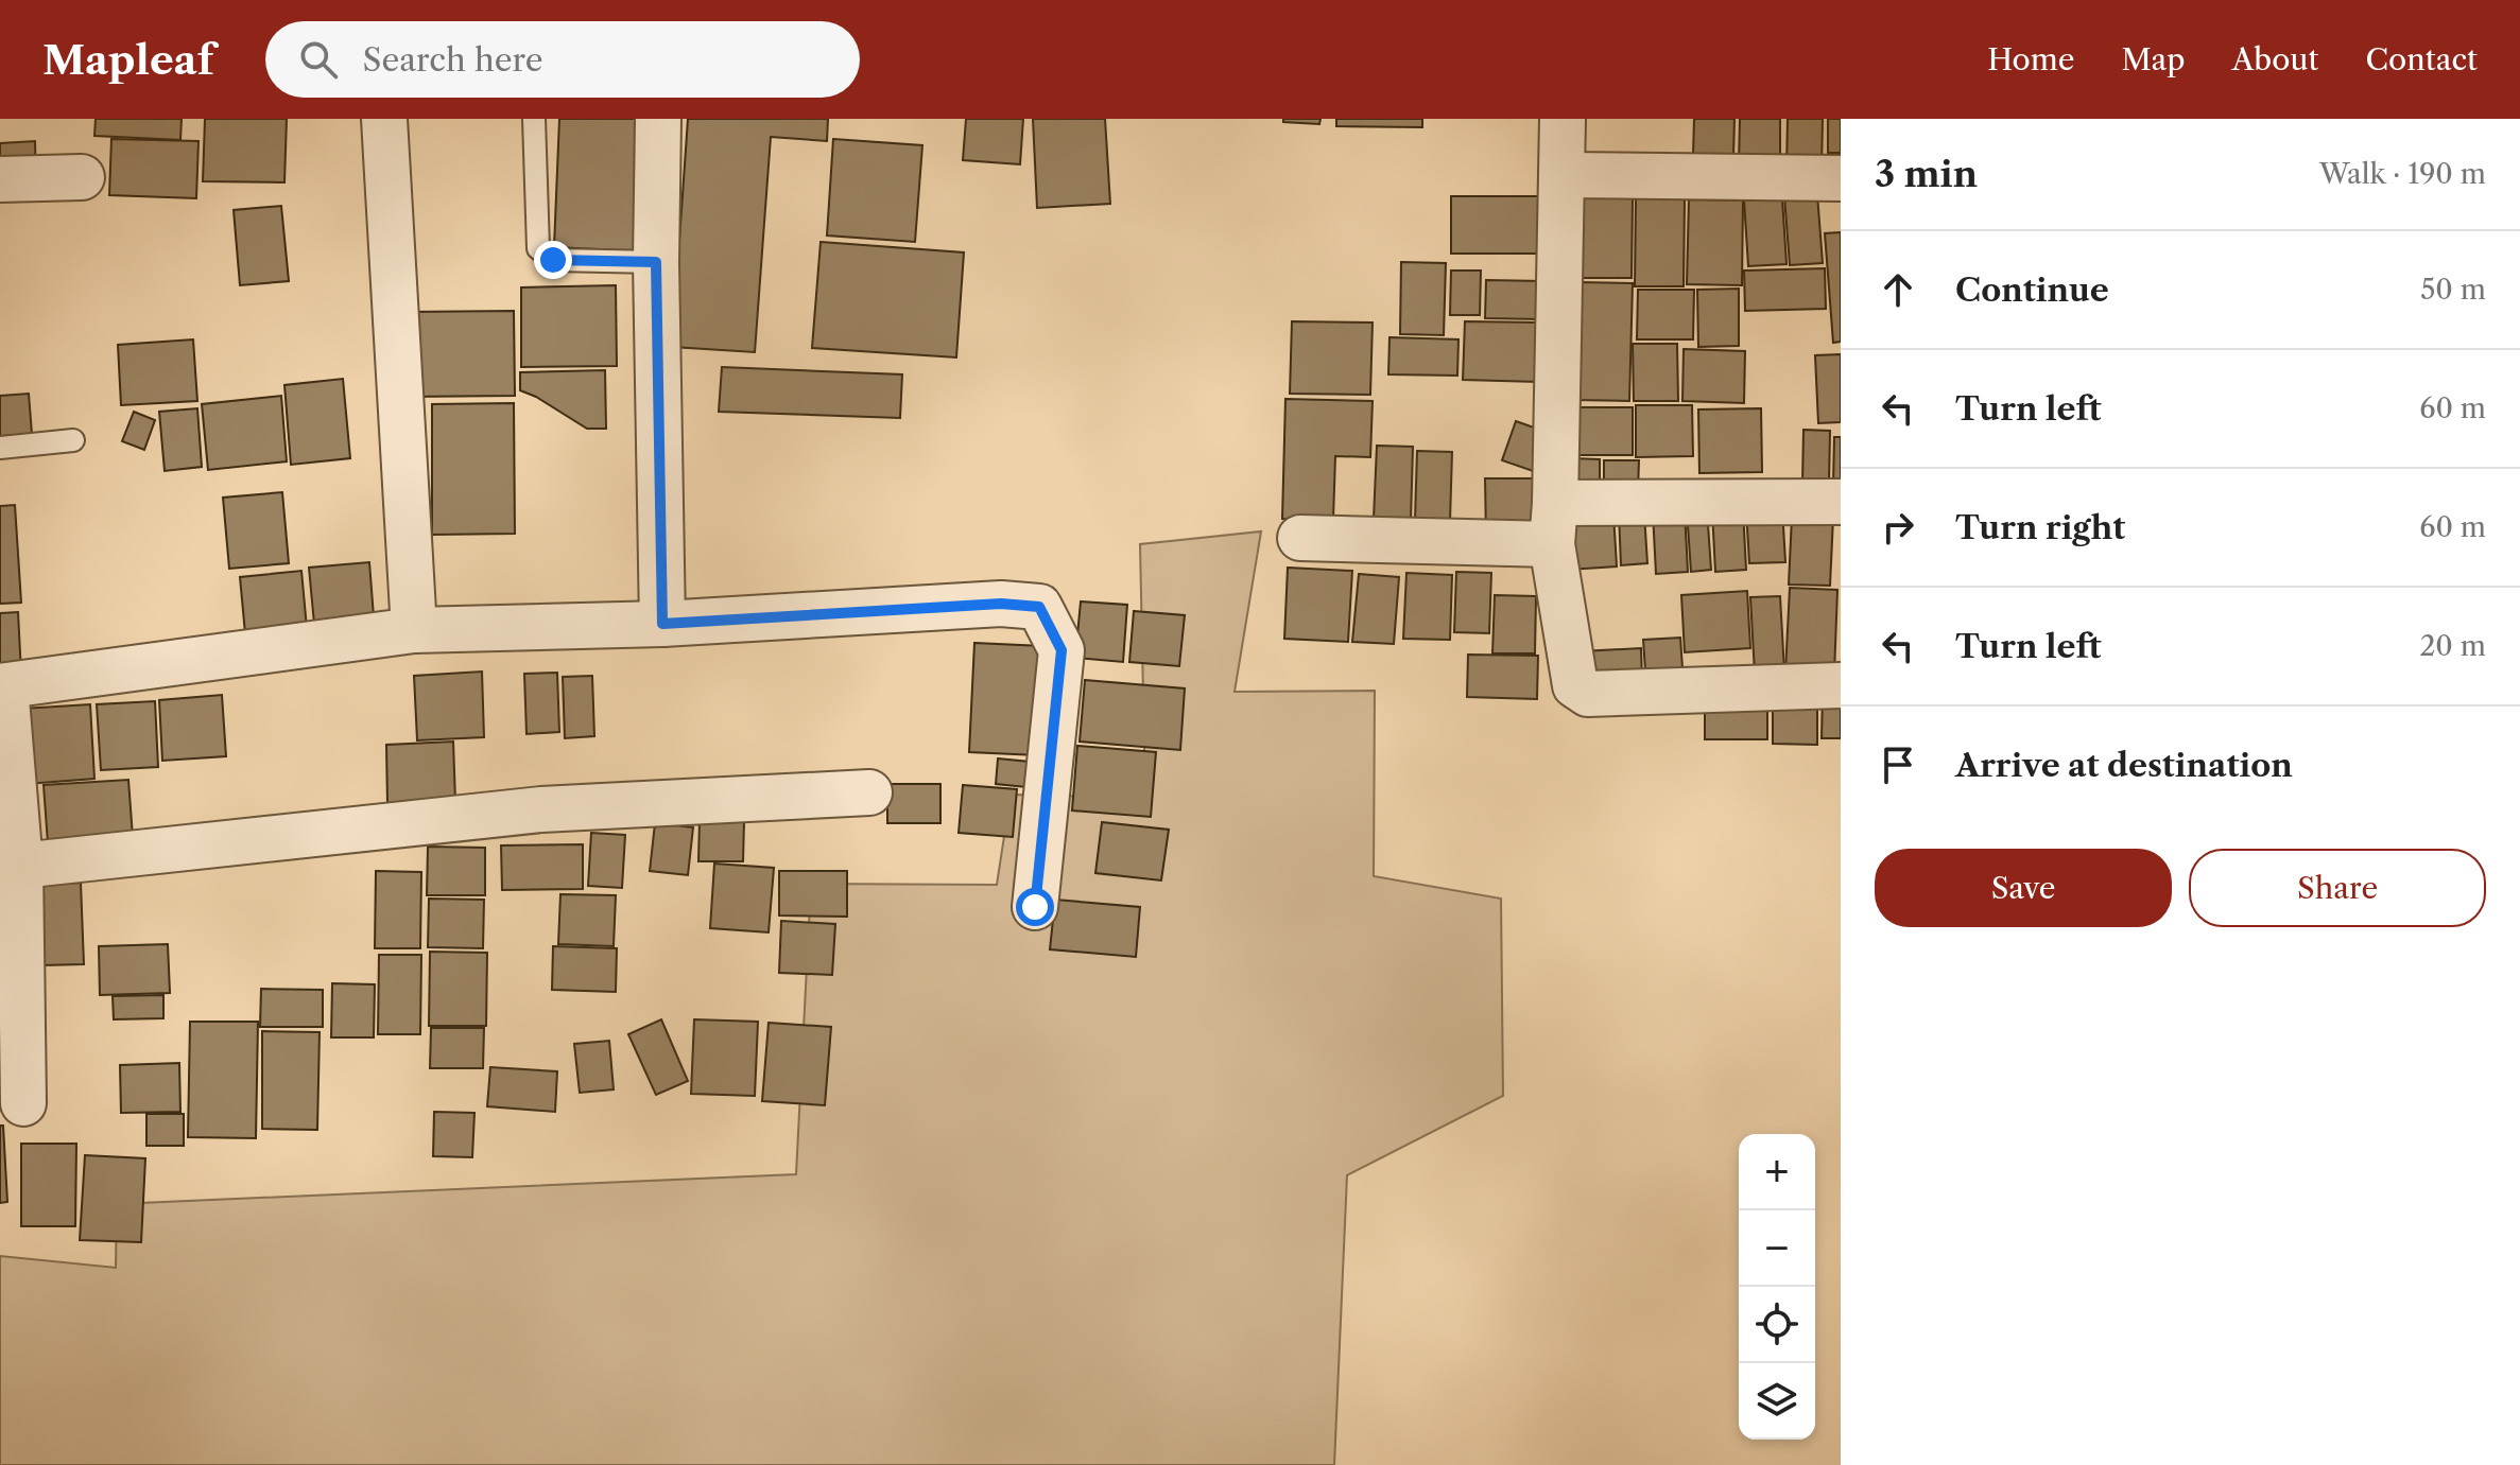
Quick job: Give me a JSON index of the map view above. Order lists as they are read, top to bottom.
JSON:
{
  "page": {
    "header": "Mapleaf",
    "search": "Search here",
    "nav": [
      "Home",
      "Map",
      "About",
      "Contact"
    ],
    "heading": ["3 min", "Walk · 190 m"],
    "list": [
      ["Continue", "50 m"],
      ["Turn left", "60 m"],
      ["Turn right", "60 m"],
      ["Turn left", "20 m"],
      "Arrive at destination"
    ],
    "buttons": ["Save", "Share"],
    "map_buttons": ["+", "−"]
  }
}
